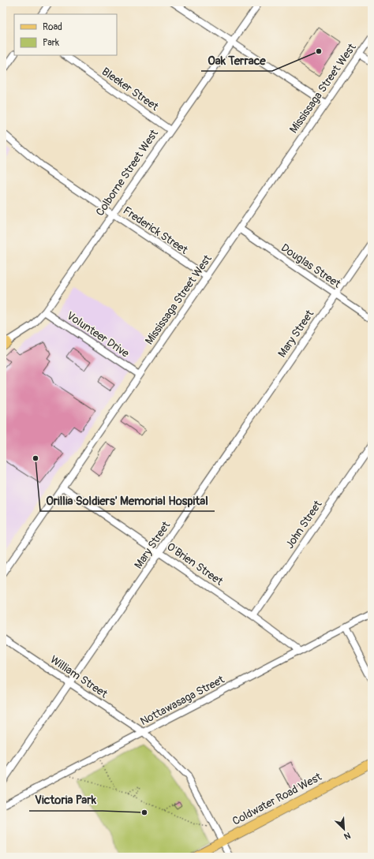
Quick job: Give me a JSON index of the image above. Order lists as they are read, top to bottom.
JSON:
{
  "streets": {
    "main road": ["Coldwater Road West"],
    "street": [
      "Mississaga Street West",
      "Bleeker Street",
      "Colborne Street West",
      "Frederick Street",
      "Douglas Street",
      "Mary Street",
      "Volunteer Drive",
      "John Street",
      "O'Brien Street",
      "William Street",
      "Nottawasaga Street"
    ]
  },
  "crossings": [
    ["Mississaga Street West", "Frederick Street"],
    ["Mississaga Street West", "Douglas Street"],
    ["Mississaga Street West", "Volunteer Drive"],
    ["Mississaga Street West", "O'Brien Street"],
    ["Bleeker Street", "Colborne Street West"],
    ["Colborne Street West", "Frederick Street"],
    ["Colborne Street West", "Volunteer Drive"],
    ["Douglas Street", "Mary Street"],
    ["Mary Street", "O'Brien Street"],
    ["Mary Street", "William Street"],
    ["John Street", "O'Brien Street"],
    ["O'Brien Street", "Nottawasaga Street"],
    ["William Street", "Nottawasaga Street"],
    ["William Street", "Coldwater Road West"]
  ],
  "places": ["Oak Terrace", "Orillia Soldiers' Memorial Hospital", "Victoria Park"],
  "legend": ["Road", "Park"],
  "north": "bottom right"
}
